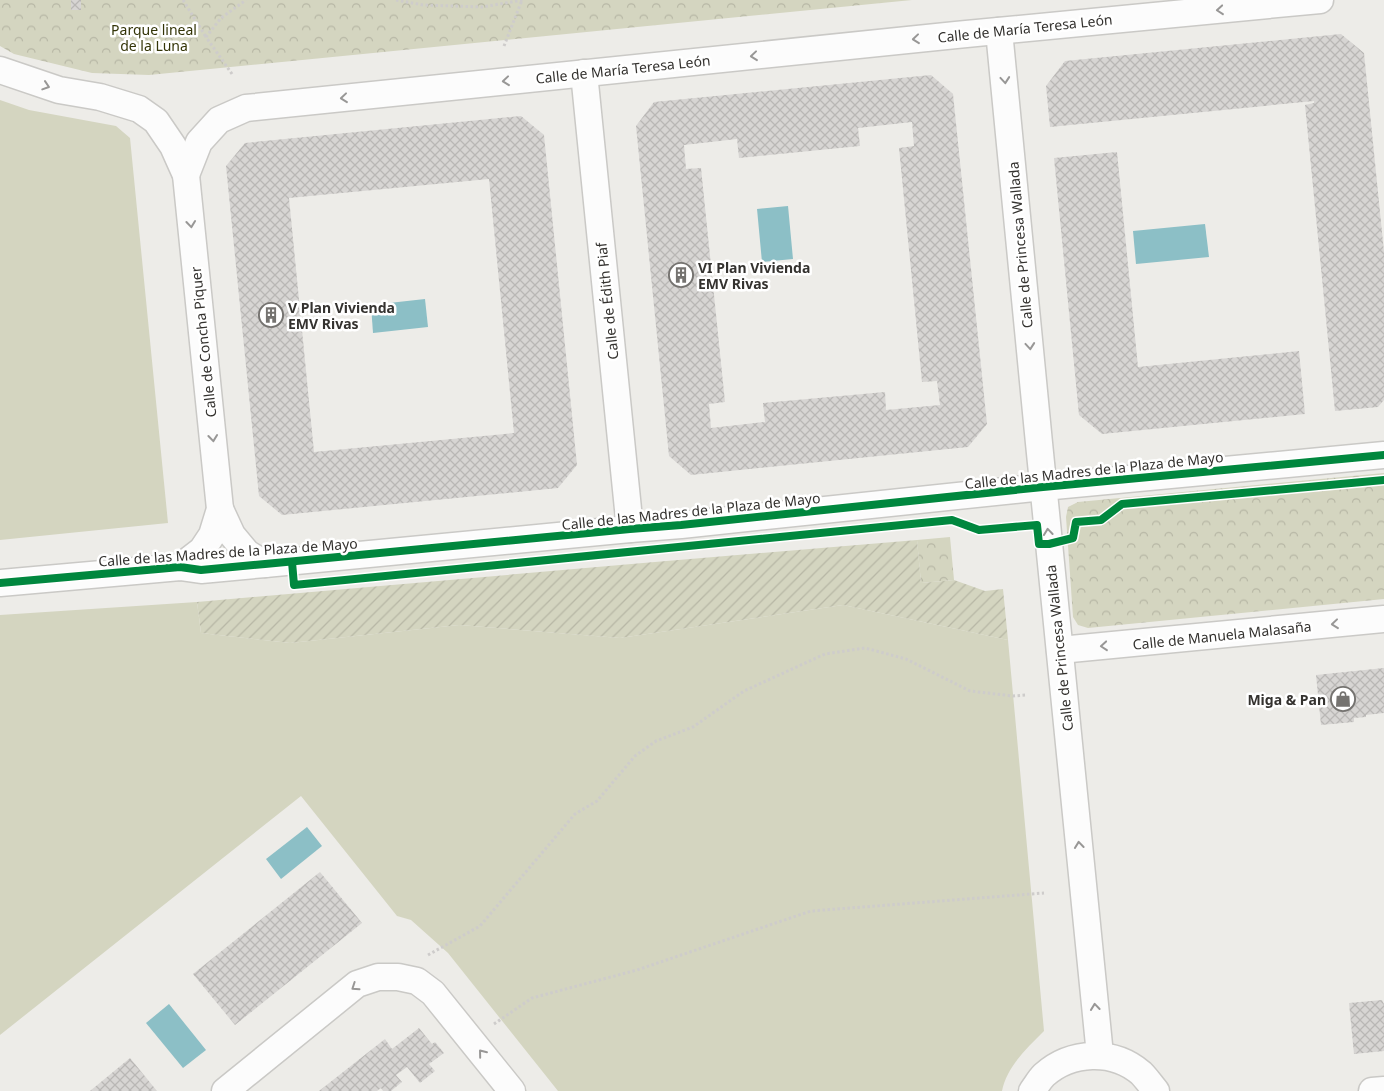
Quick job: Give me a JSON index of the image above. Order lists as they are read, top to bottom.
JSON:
{
  "streets": {
    "street": [
      "Calle de María Teresa León",
      "Calle de Princesa Wallada",
      "Calle de Édith Piaf",
      "Calle de Concha Piquer",
      "Calle de las Madres de la Plaza de Mayo",
      "Calle de Manuela Malasaña"
    ]
  },
  "crossings": [
    ["Calle de María Teresa León", "Calle de Princesa Wallada"],
    ["Calle de María Teresa León", "Calle de Édith Piaf"],
    ["Calle de María Teresa León", "Calle de Concha Piquer"],
    ["Calle de Princesa Wallada", "Calle de las Madres de la Plaza de Mayo"],
    ["Calle de Princesa Wallada", "Calle de Manuela Malasaña"],
    ["Calle de Édith Piaf", "Calle de las Madres de la Plaza de Mayo"],
    ["Calle de Concha Piquer", "Calle de las Madres de la Plaza de Mayo"]
  ],
  "one_way": ["Calle de María Teresa León", "Calle de Concha Piquer", "Calle de Manuela Malasaña"],
  "parks": ["Parque lineal de la Luna"],
  "places": {
    "building": ["VI Plan Vivienda EMV Rivas", "V Plan Vivienda EMV Rivas"],
    "shop": ["Miga & Pan"]
  }
}
